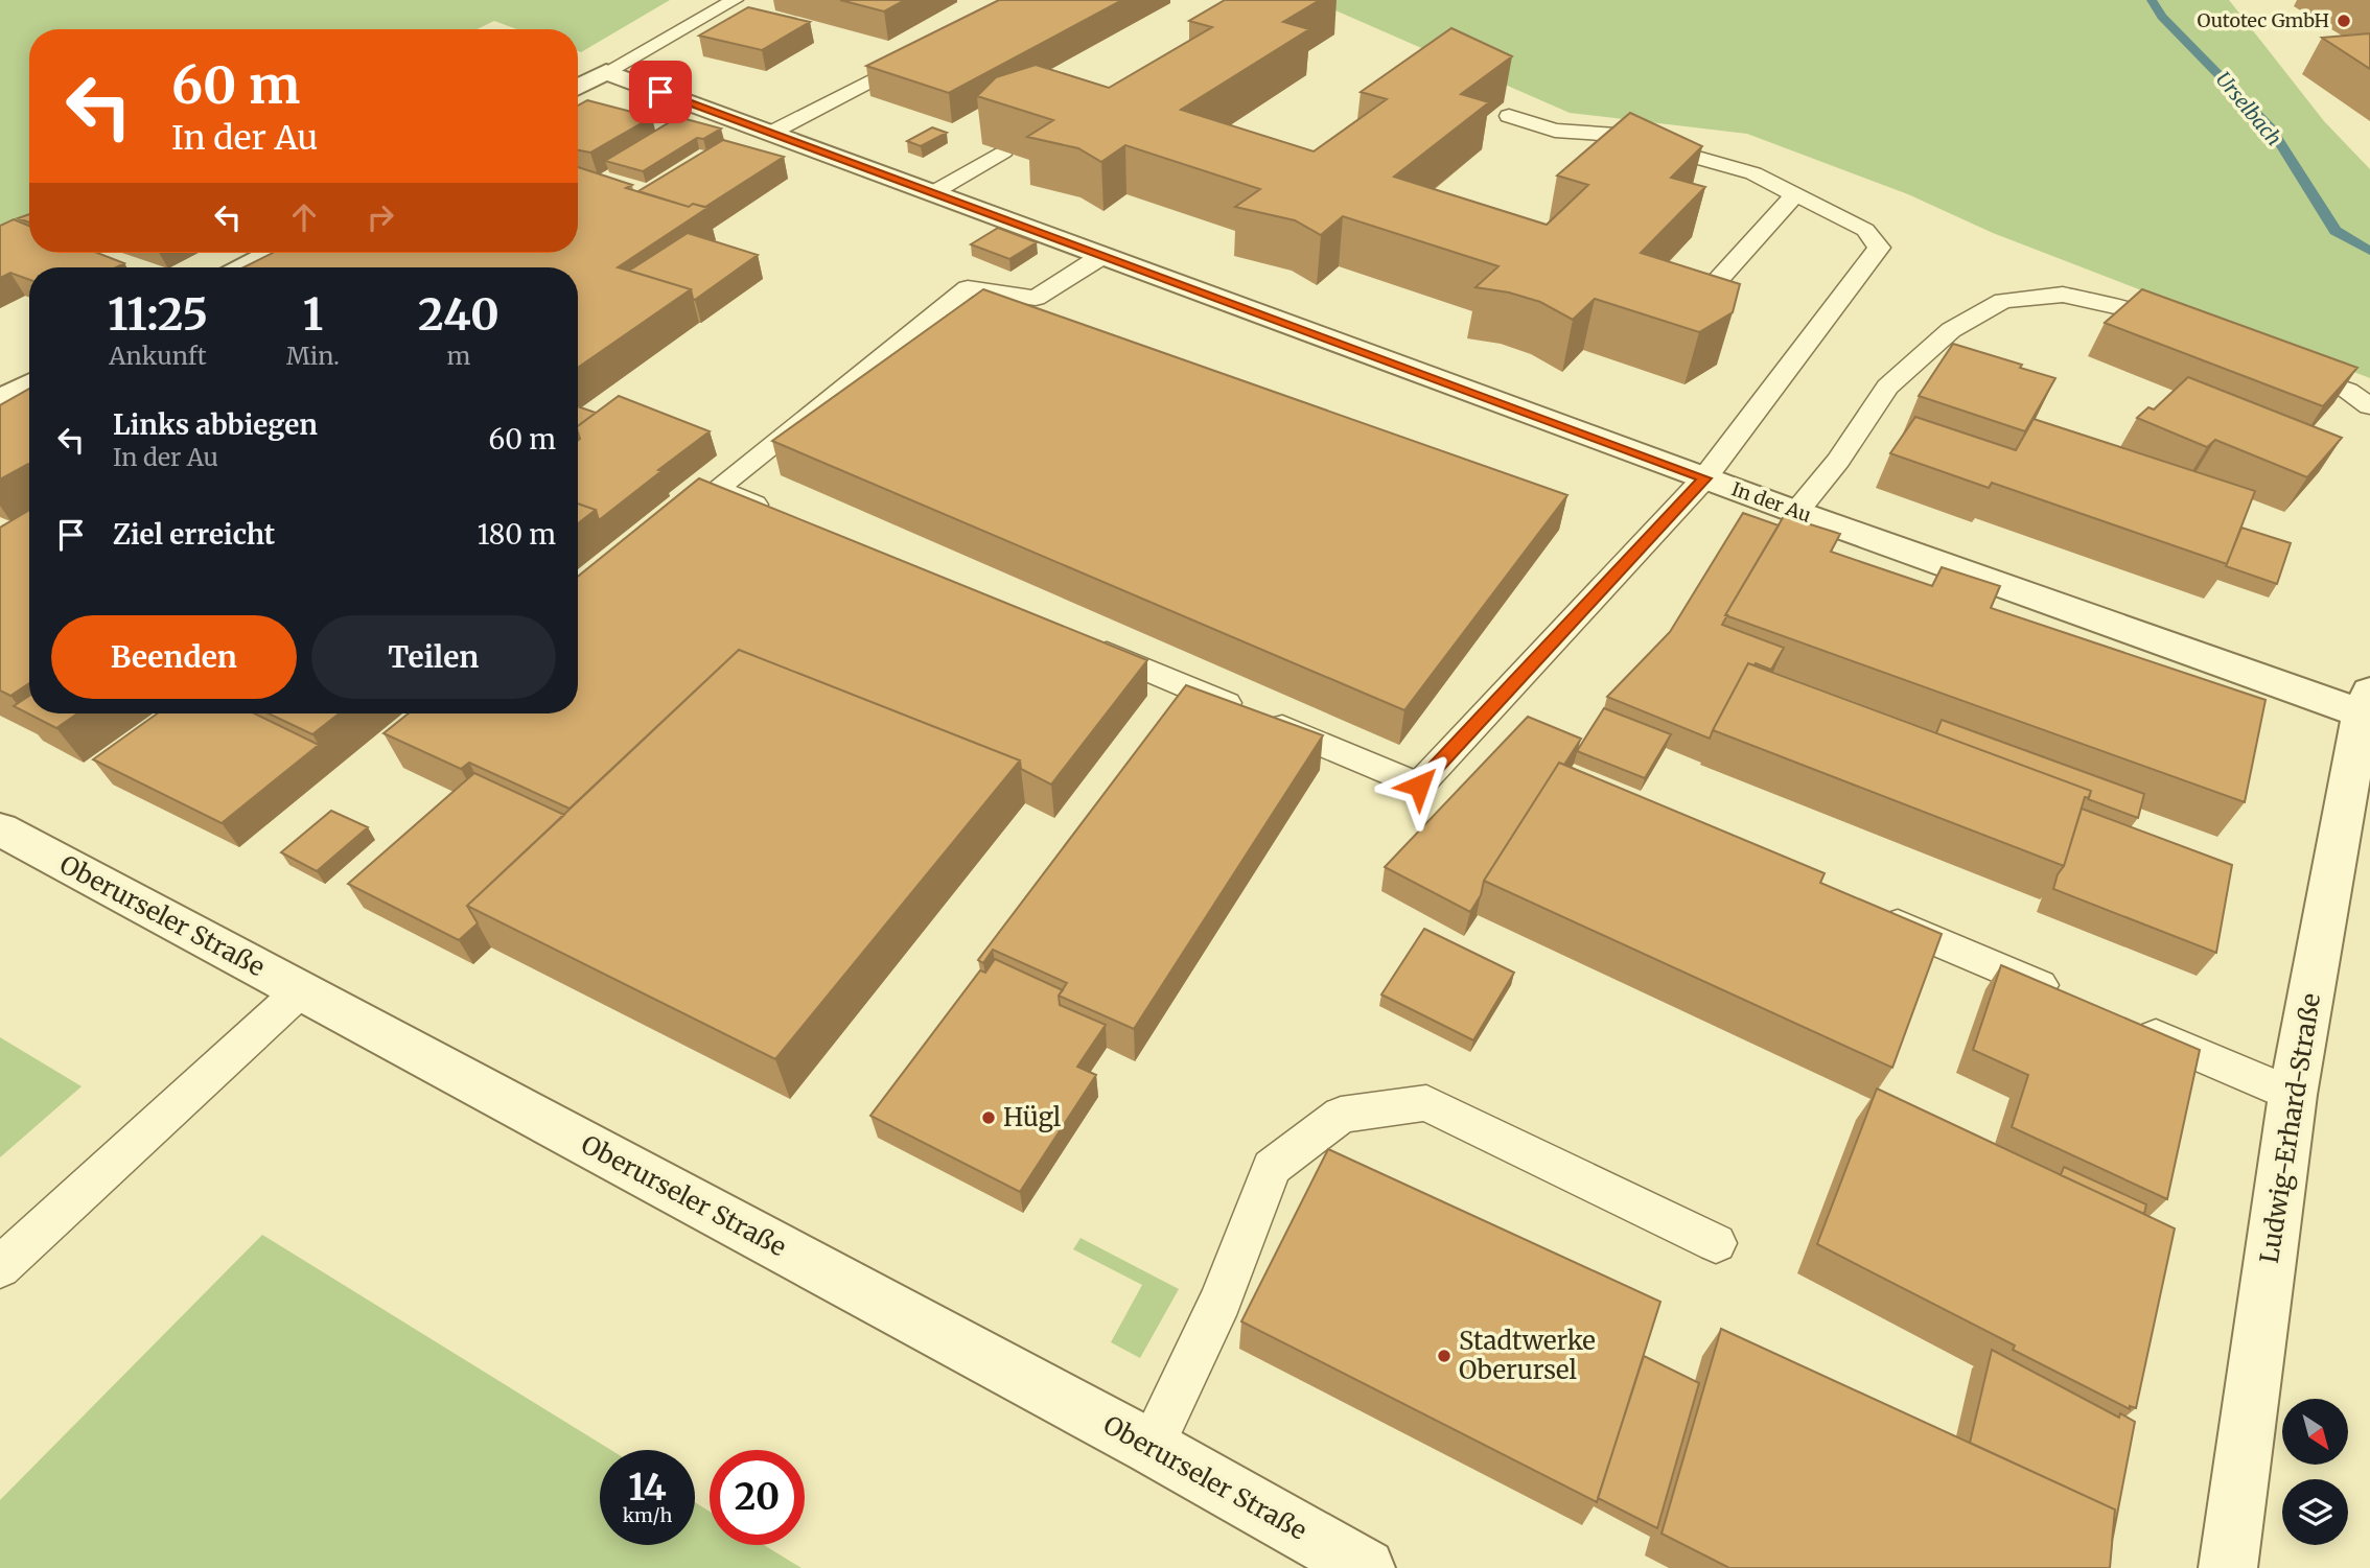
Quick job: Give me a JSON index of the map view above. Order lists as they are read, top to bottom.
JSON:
{
  "streets": {
    "street": ["In der Au", "Oberurseler Straße", "Ludwig-Erhard-Straße"]
  },
  "crossings": [
    ["In der Au", "Ludwig-Erhard-Straße"]
  ],
  "water": ["Urselbach"],
  "places": ["Outotec GmbH", "Hügl", "Stadtwerke Oberursel"],
  "north": "bottom right",
  "page": {
    "turn": ["60 m", "In der Au"],
    "eta": [
      "11:25",
      "Ankunft",
      "1",
      "Min.",
      "240",
      "m"
    ],
    "list": [
      {
        "name": "Links abbiegen",
        "note": "In der Au",
        "value": "60 m"
      },
      {
        "name": "Ziel erreicht",
        "value": "180 m"
      }
    ],
    "buttons": ["Beenden", "Teilen"],
    "speed": "14 km/h",
    "limit": "20"
  }
}
